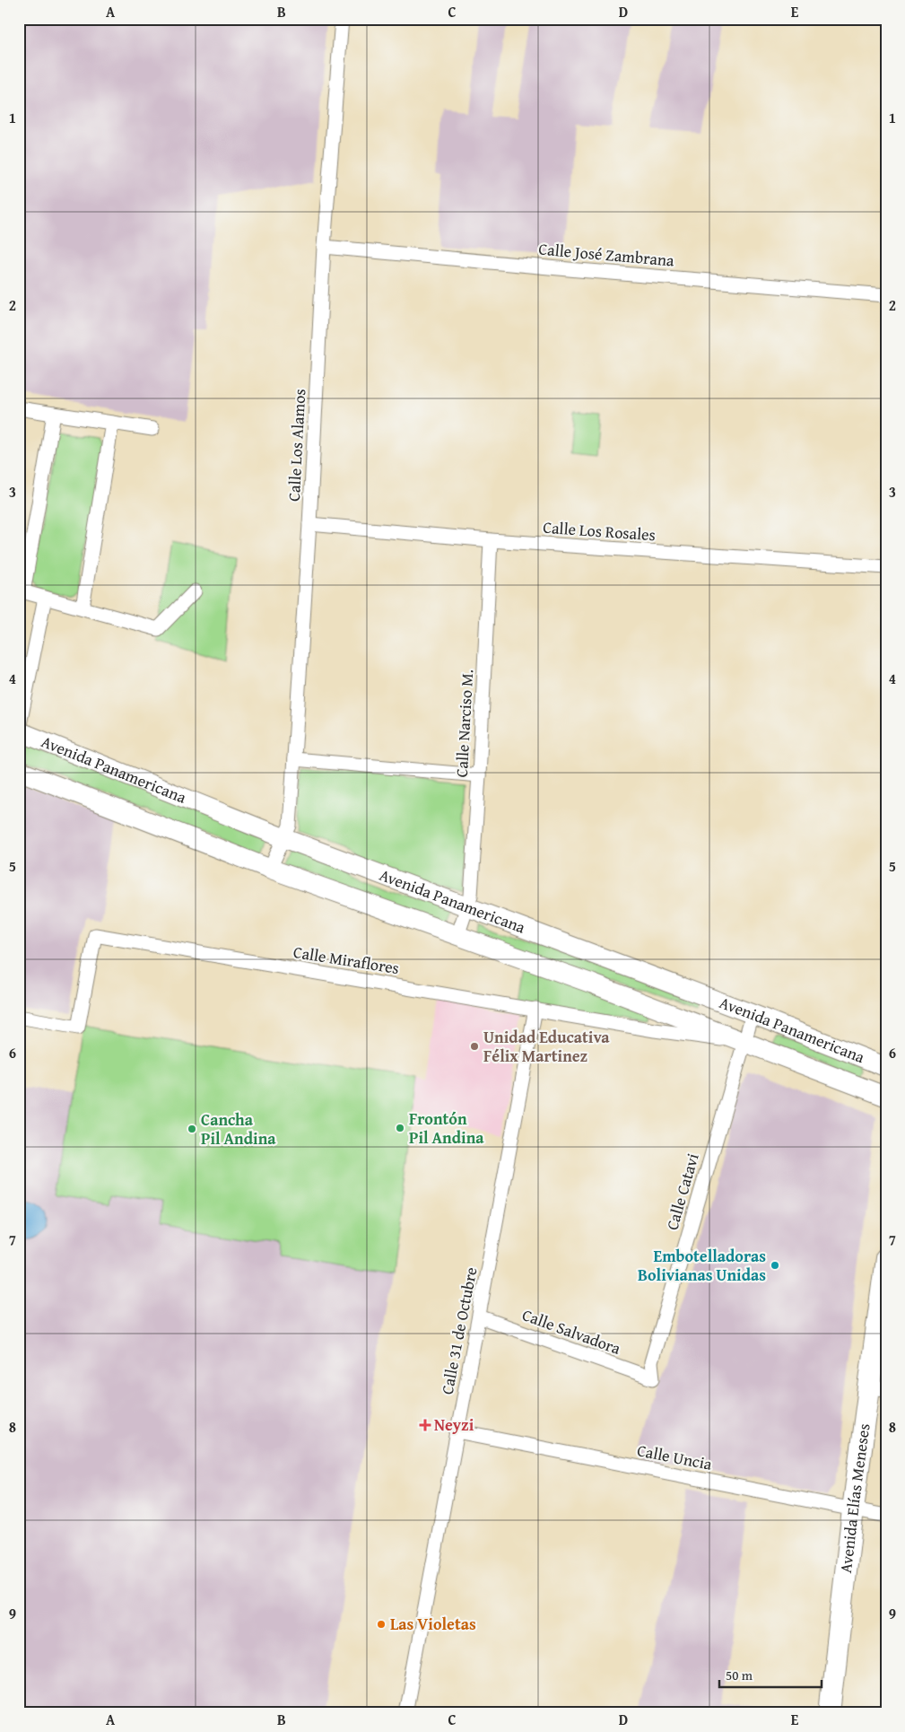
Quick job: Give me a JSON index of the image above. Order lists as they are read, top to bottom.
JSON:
{
  "streets": {
    "main road": ["Avenida Panamericana", "Avenida Elías Meneses"],
    "street": [
      "Calle José Zambrana",
      "Calle Los Alamos",
      "Calle Los Rosales",
      "Calle Narciso M.",
      "Calle Miraflores",
      "Calle Catavi",
      "Calle 31 de Octubre",
      "Calle Salvadora",
      "Calle Uncia"
    ]
  },
  "crossings": [
    ["Calle José Zambrana", "Calle Los Alamos"],
    ["Calle Los Alamos", "Calle Los Rosales"],
    ["Calle Los Alamos", "Avenida Panamericana"],
    ["Calle Los Rosales", "Calle Narciso M."],
    ["Calle Narciso M.", "Avenida Panamericana"],
    ["Avenida Panamericana", "Calle Miraflores"],
    ["Avenida Panamericana", "Calle Catavi"],
    ["Calle Miraflores", "Calle Catavi"],
    ["Calle Miraflores", "Calle 31 de Octubre"],
    ["Calle Catavi", "Calle Salvadora"],
    ["Calle 31 de Octubre", "Calle Salvadora"],
    ["Calle 31 de Octubre", "Calle Uncia"],
    ["Calle Uncia", "Avenida Elías Meneses"]
  ],
  "places": {
    "other": [
      "Unidad Educativa Félix Martinez",
      "Frontón Pil Andina",
      "Cancha Pil Andina",
      "Embotelladoras Bolivianas Unidas",
      "Las Violetas"
    ],
    "health": ["Neyzi"]
  },
  "scale_bar": "50 m",
  "grid": {
    "columns": [
      "A",
      "B",
      "C",
      "D",
      "E"
    ],
    "rows": [
      "1",
      "2",
      "3",
      "4",
      "5",
      "6",
      "7",
      "8",
      "9"
    ]
  }
}
